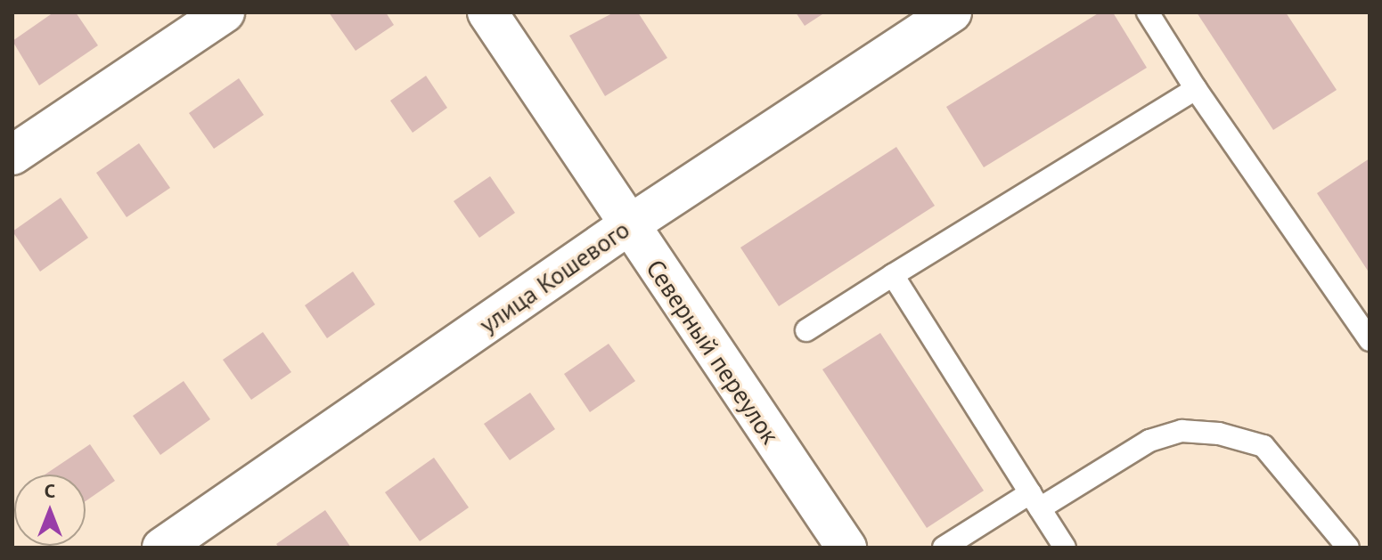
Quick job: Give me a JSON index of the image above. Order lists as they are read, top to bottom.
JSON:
{
  "streets": {
    "street": ["улица Кошевого", "Северный переулок"]
  },
  "crossings": [
    ["улица Кошевого", "Северный переулок"]
  ],
  "north": "top"
}
